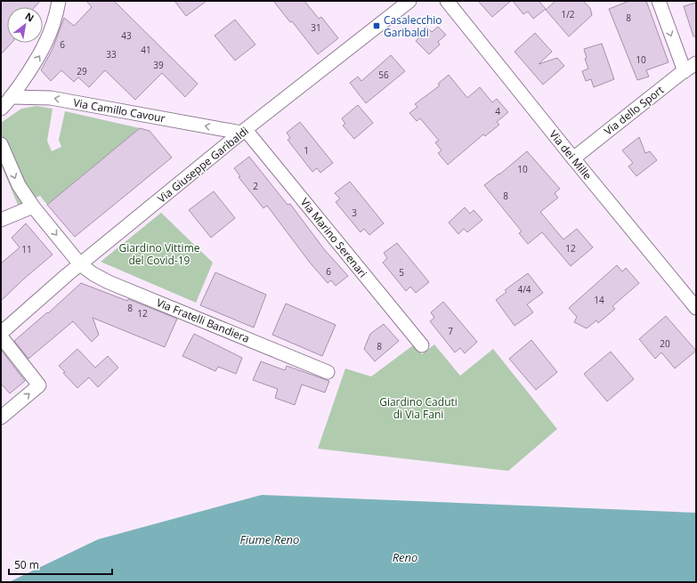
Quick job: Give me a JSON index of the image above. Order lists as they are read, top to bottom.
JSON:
{
  "streets": {
    "street": [
      "Via Camillo Cavour",
      "Via dello Sport",
      "Via dei Mille",
      "Via Giuseppe Garibaldi",
      "Via Marino Serenari",
      "Via Fratelli Bandiera"
    ]
  },
  "crossings": [
    ["Via Camillo Cavour", "Via Giuseppe Garibaldi"],
    ["Via Camillo Cavour", "Via Marino Serenari"],
    ["Via dello Sport", "Via dei Mille"],
    ["Via Giuseppe Garibaldi", "Via Marino Serenari"],
    ["Via Giuseppe Garibaldi", "Via Fratelli Bandiera"]
  ],
  "one_way": ["Via Camillo Cavour"],
  "water": ["Fiume Reno", "Reno"],
  "parks": ["Giardino Vittime del Covid-19", "Giardino Caduti di Via Fani"],
  "places": {
    "transit": ["Casalecchio Garibaldi"]
  },
  "house_numbers": [
    "1/2",
    "8",
    "31",
    "43",
    "6",
    "41",
    "33",
    "10",
    "39",
    "29",
    "56",
    "4",
    "1",
    "10",
    "2",
    "8",
    "3",
    "12",
    "11",
    "6",
    "5",
    "4/4",
    "14",
    "8",
    "12",
    "7",
    "20",
    "8"
  ],
  "scale_bar": "50 m",
  "north": "top right"
}
